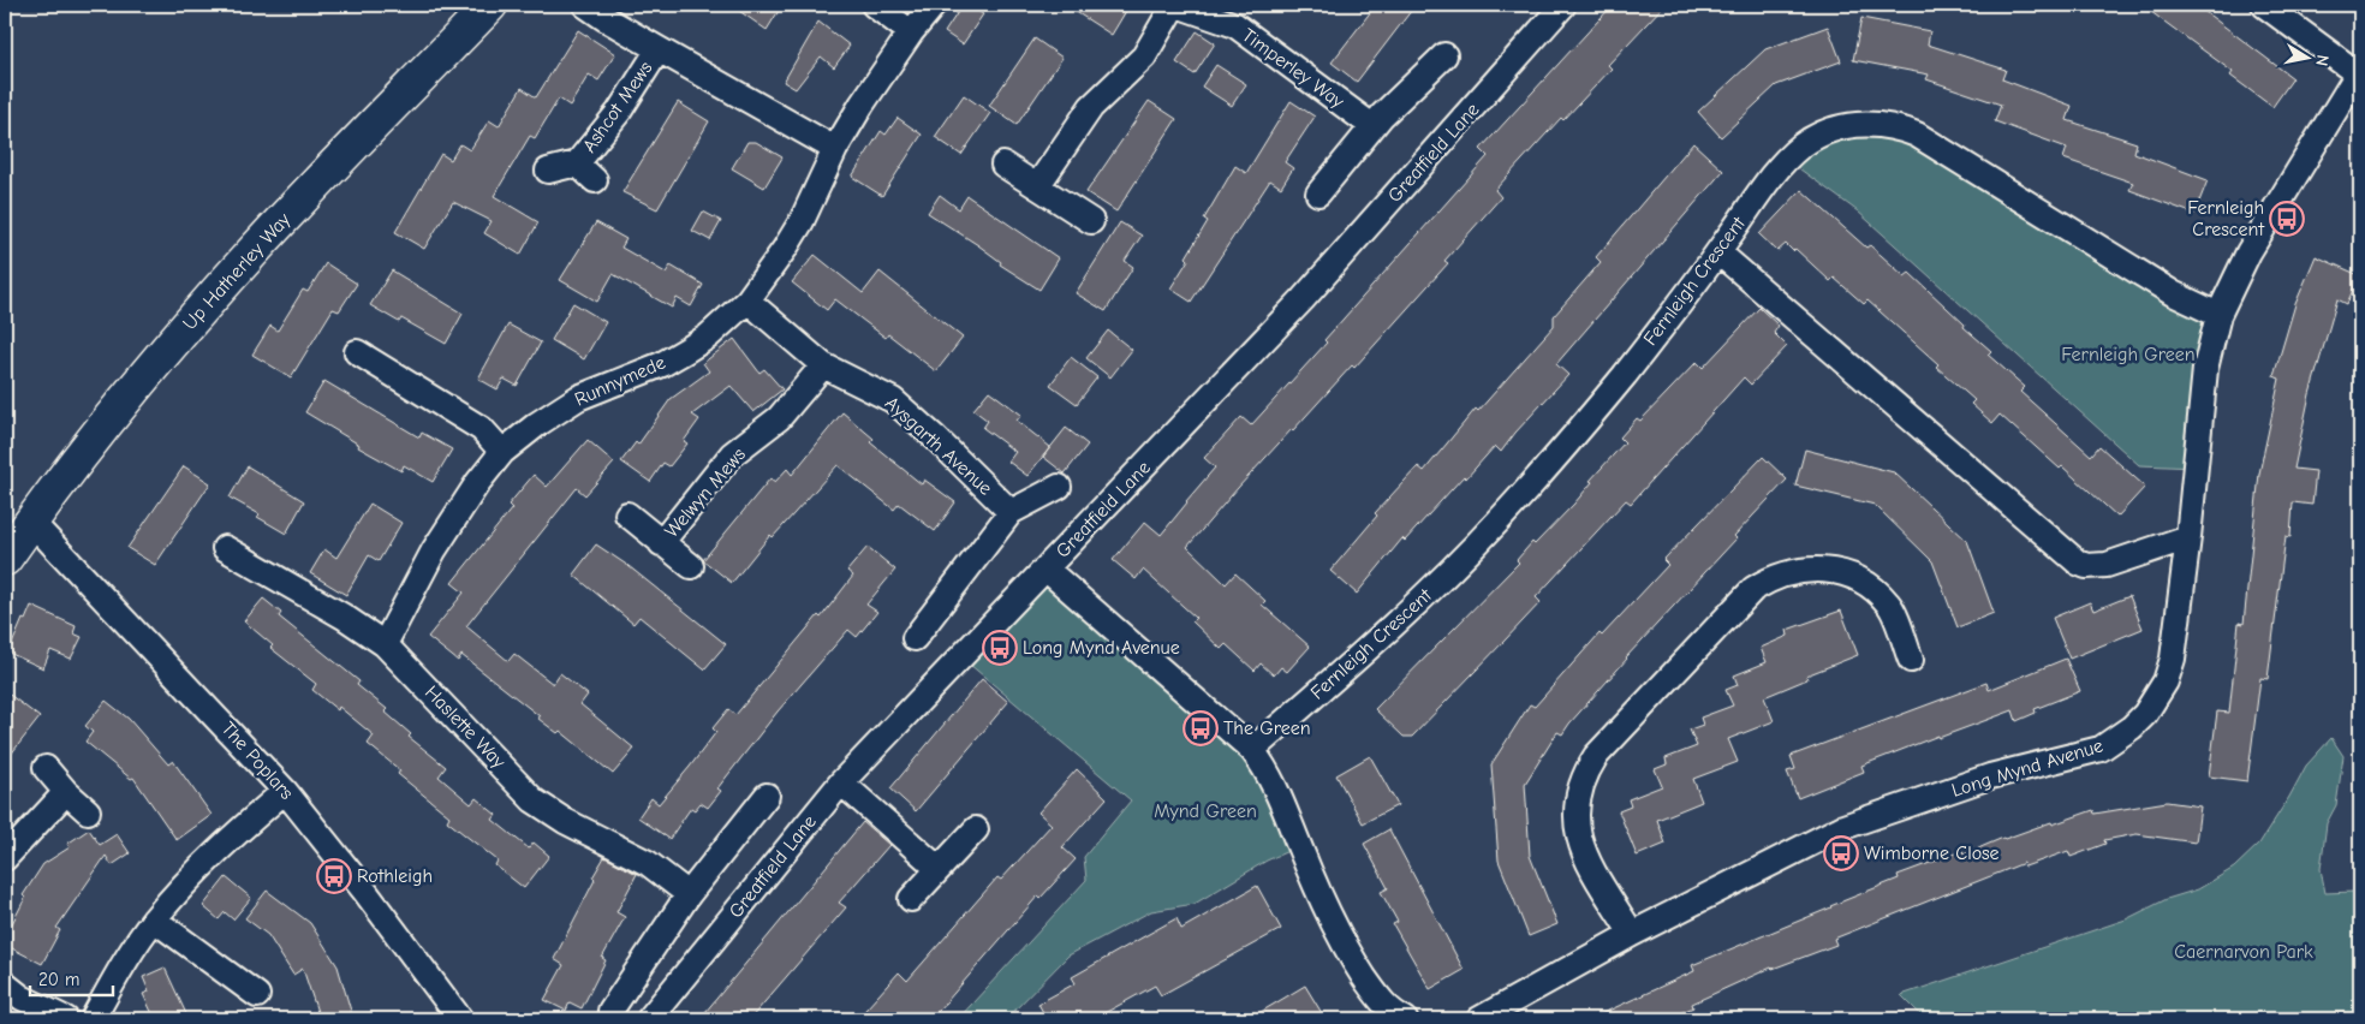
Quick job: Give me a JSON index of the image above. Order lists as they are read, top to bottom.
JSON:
{
  "streets": {
    "street": [
      "Timperley Way",
      "Ashcot Mews",
      "Greatfield Lane",
      "Up Hatherley Way",
      "Fernleigh Crescent",
      "Runnymede",
      "Aysgarth Avenue",
      "Welwyn Mews",
      "Haslette Way",
      "The Poplars",
      "Long Mynd Avenue"
    ]
  },
  "crossings": [
    ["Up Hatherley Way", "The Poplars"],
    ["Fernleigh Crescent", "Long Mynd Avenue"],
    ["Runnymede", "Aysgarth Avenue"],
    ["Runnymede", "Haslette Way"],
    ["Aysgarth Avenue", "Welwyn Mews"]
  ],
  "parks": ["Fernleigh Green", "Mynd Green", "Caernarvon Park"],
  "places": {
    "bus stop": [
      "Fernleigh Crescent",
      "Long Mynd Avenue",
      "The Green",
      "Wimborne Close",
      "Rothleigh"
    ]
  },
  "scale_bar": "20 m",
  "north": "right"
}
